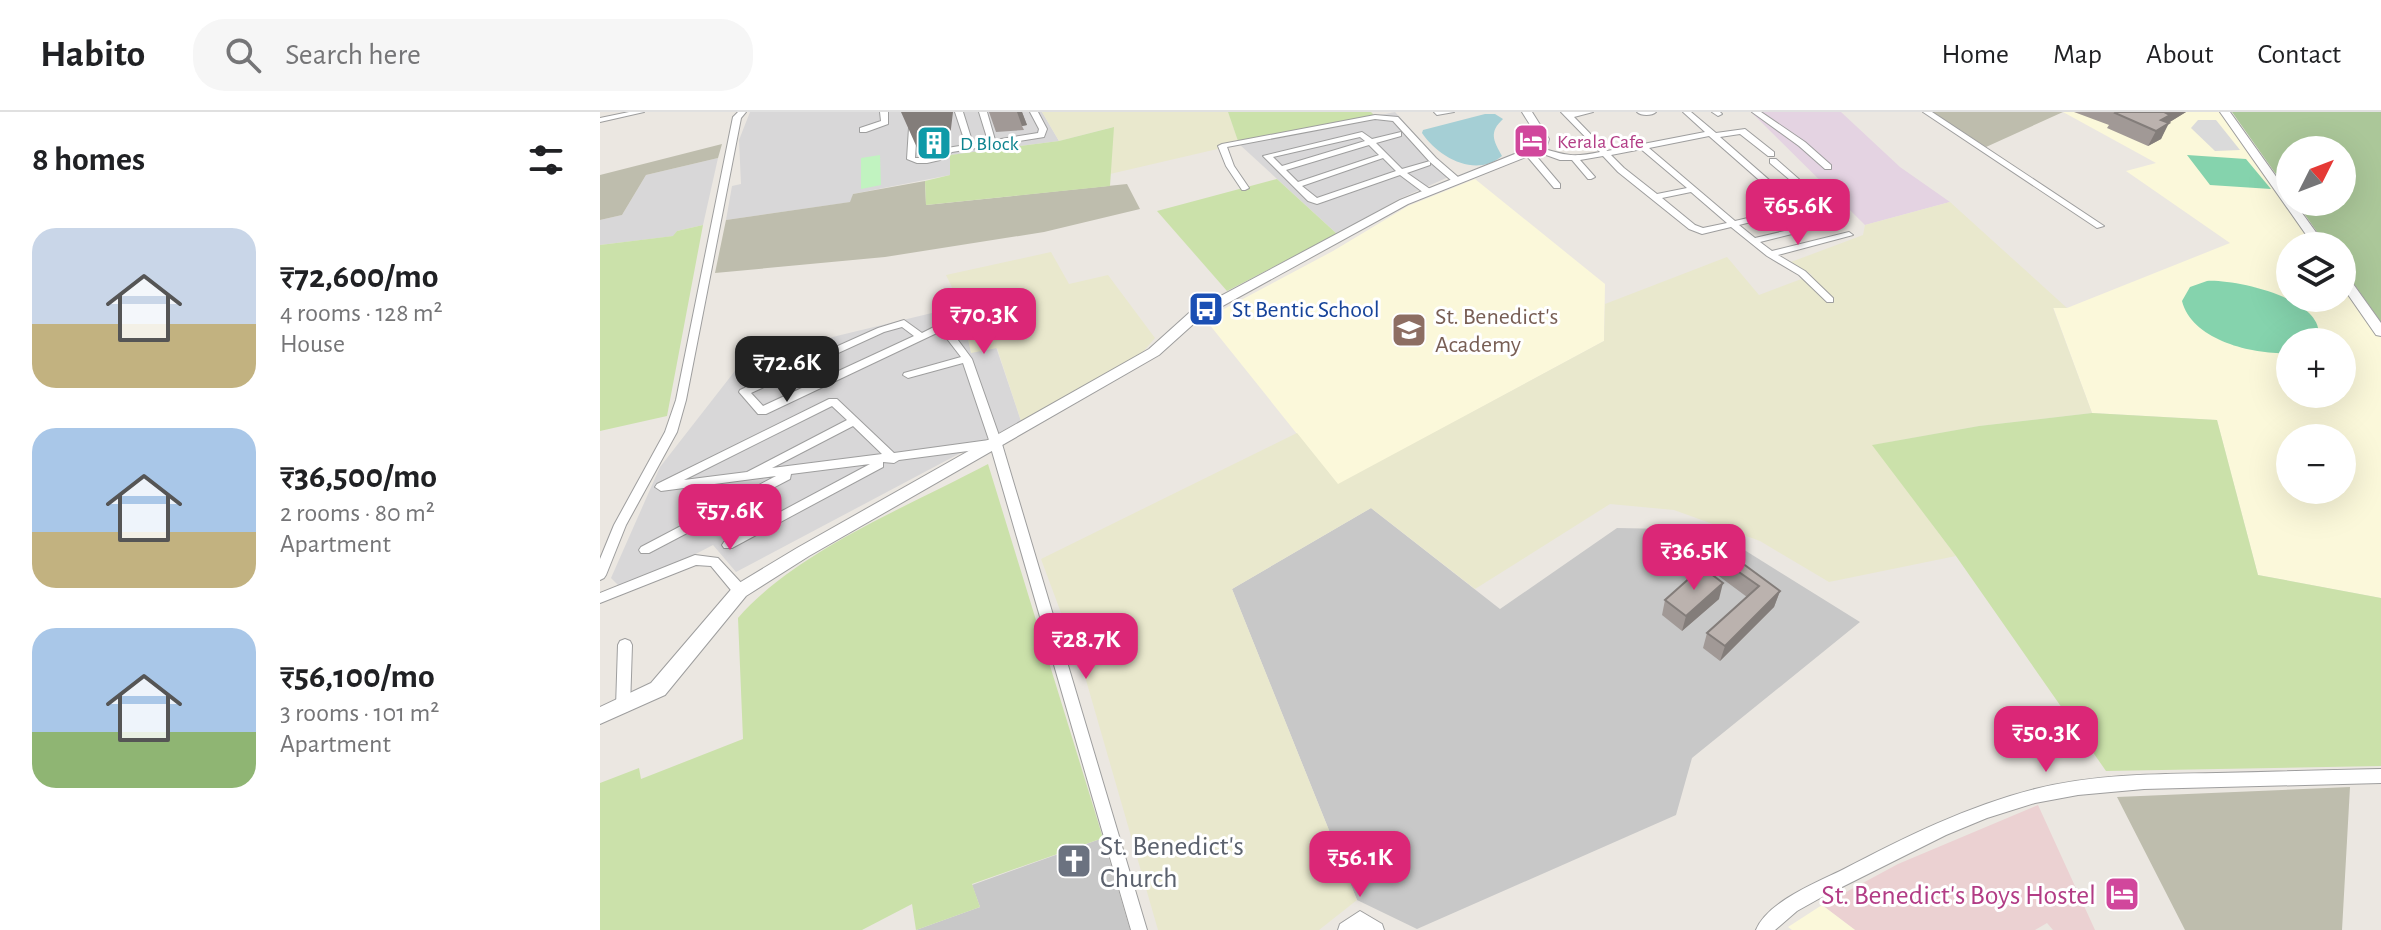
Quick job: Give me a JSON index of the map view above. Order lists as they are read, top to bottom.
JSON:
{
  "places": {
    "hotel": ["Kerala Cafe", "St. Benedict's Boys Hostel"],
    "building": ["D Block"],
    "bus stop": ["St Bentic School"],
    "school or university": ["St. Benedict's Academy"],
    "church": ["St. Benedict's Church"]
  },
  "north": "top right",
  "page": {
    "header": "Habito",
    "search": "Search here",
    "nav": [
      "Home",
      "Map",
      "About",
      "Contact"
    ],
    "heading": "8 homes",
    "map_buttons": ["+", "−"],
    "price": [
      "₹65.6K",
      "₹70.3K",
      "₹72.6K",
      "₹57.6K",
      "₹36.5K",
      "₹28.7K",
      "₹50.3K",
      "₹56.1K"
    ],
    "list": [
      {
        "name": "₹72,600/mo",
        "note": "4 rooms · 128 m² · House"
      },
      {
        "name": "₹36,500/mo",
        "note": "2 rooms · 80 m² · Apartment"
      },
      {
        "name": "₹56,100/mo",
        "note": "3 rooms · 101 m² · Apartment"
      }
    ]
  }
}
